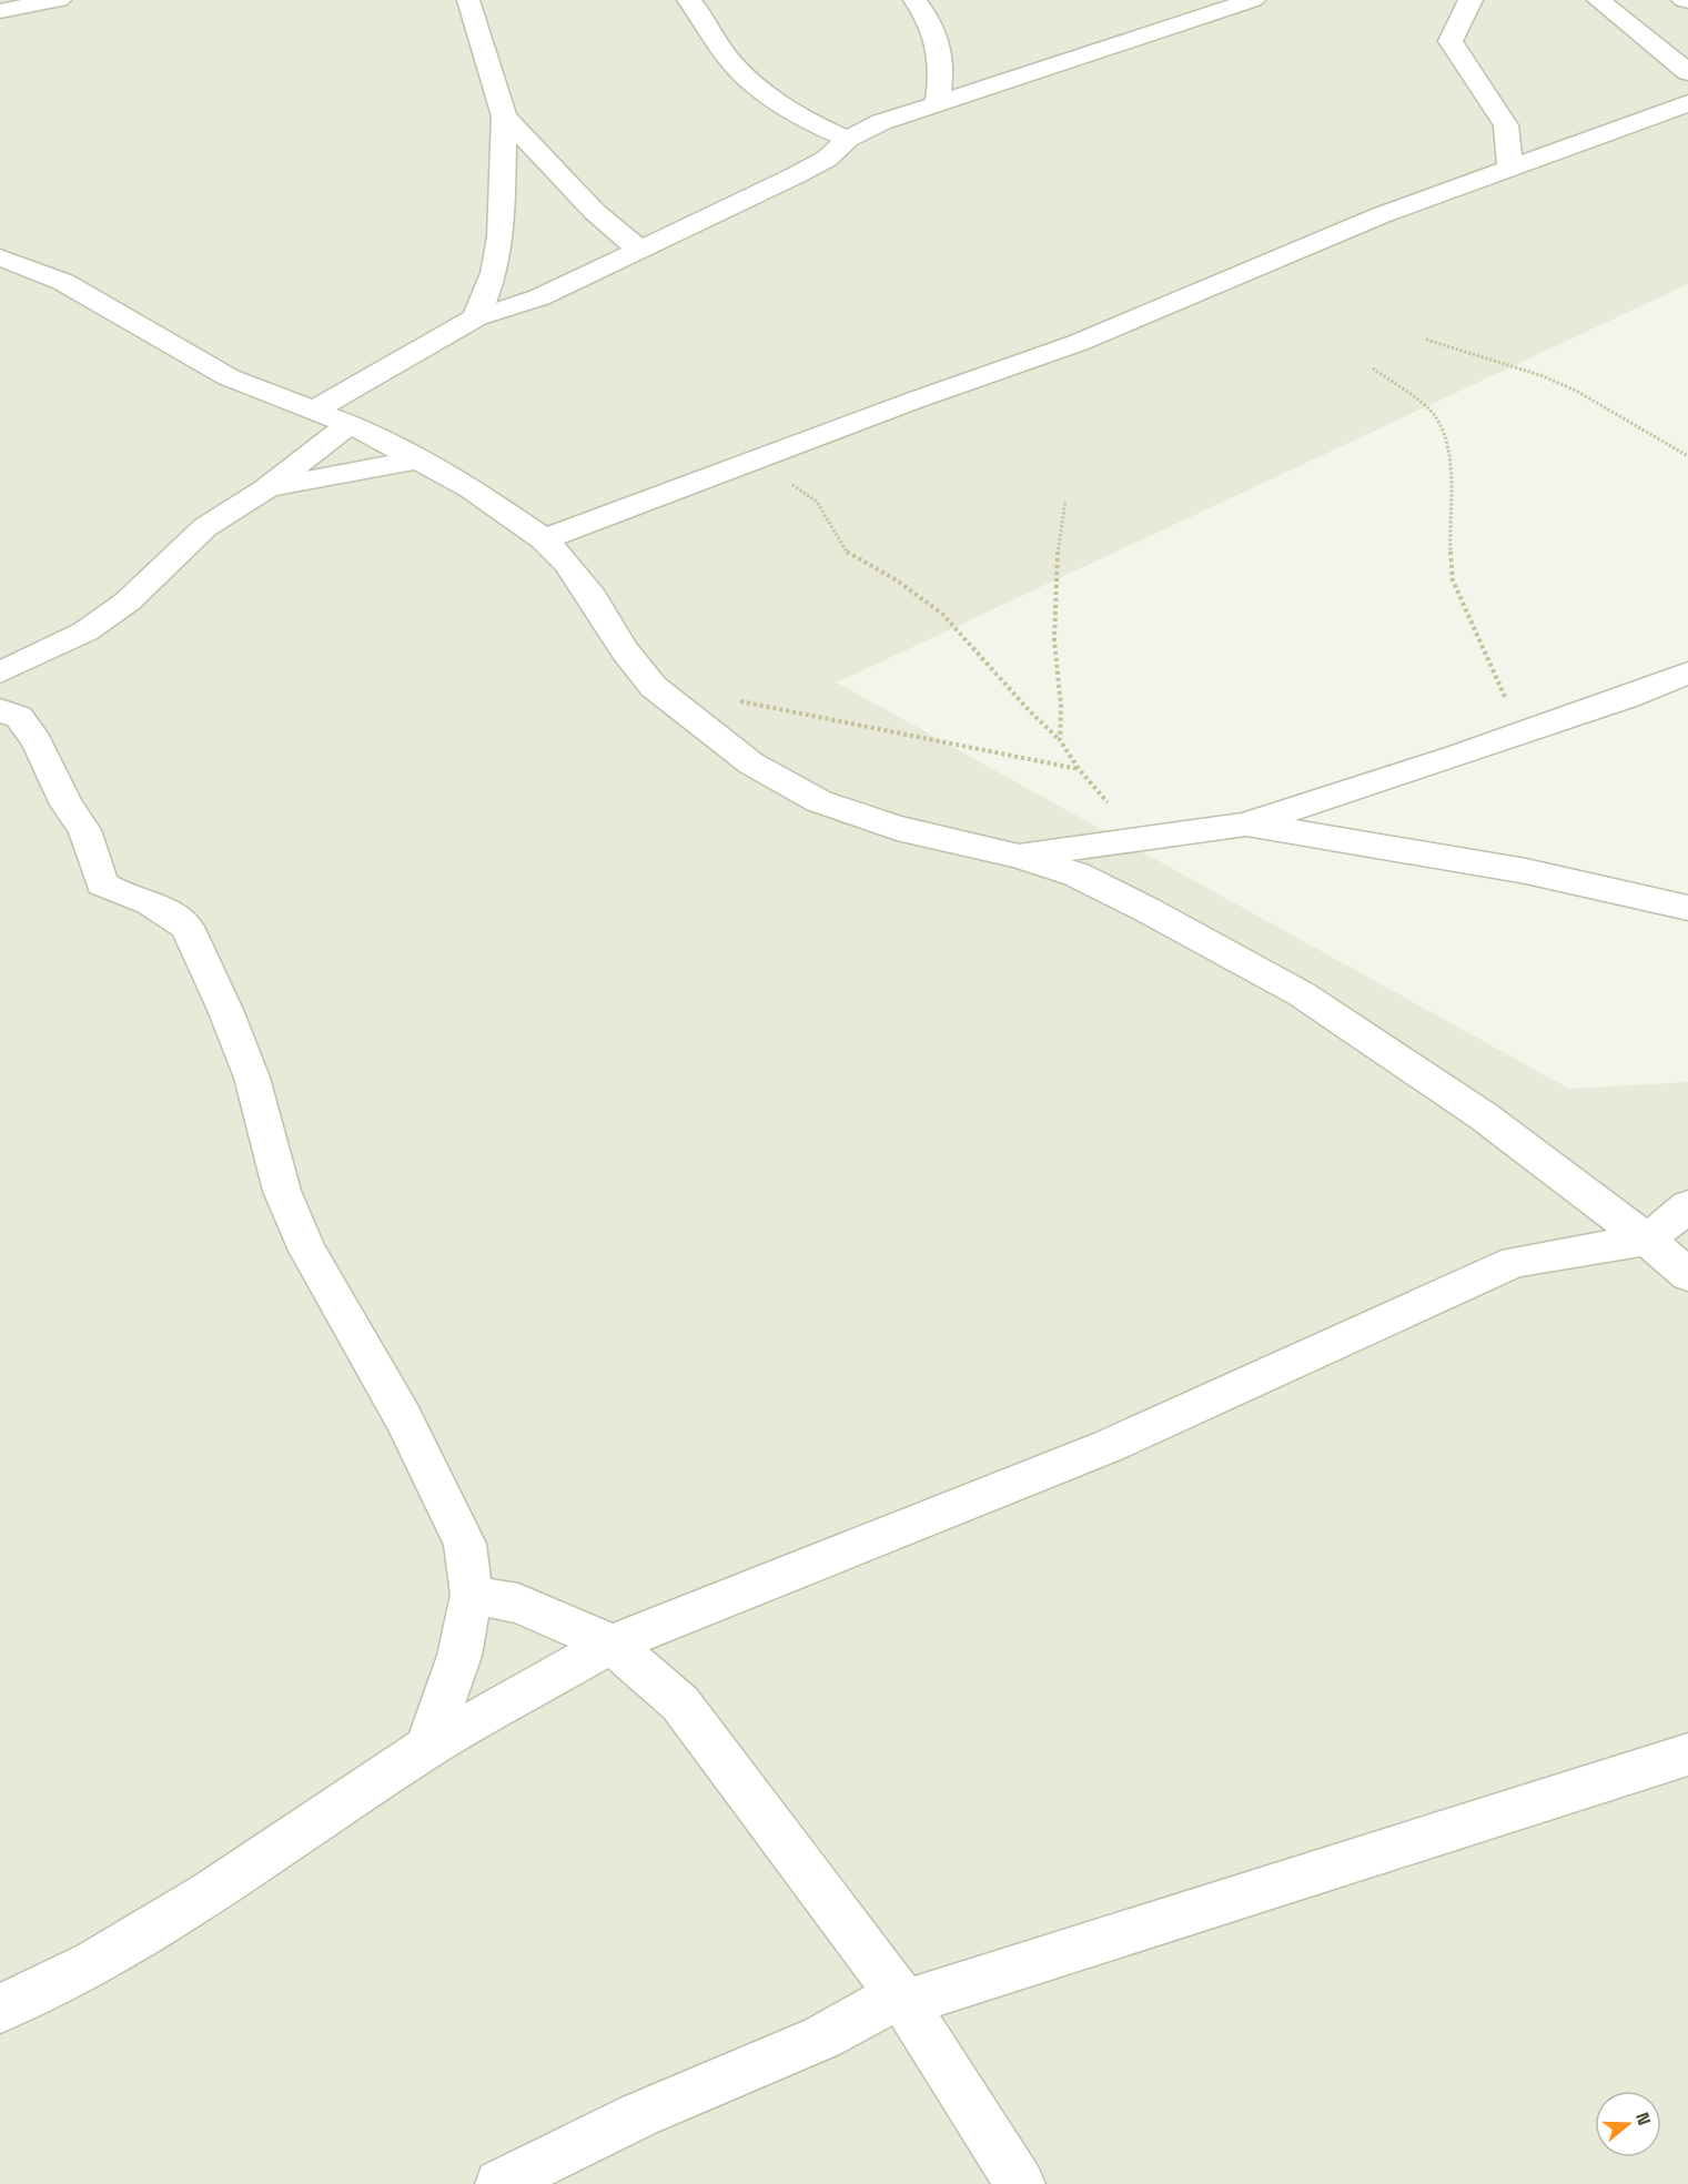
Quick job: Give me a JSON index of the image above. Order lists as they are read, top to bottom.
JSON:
{
  "north": "right"
}
